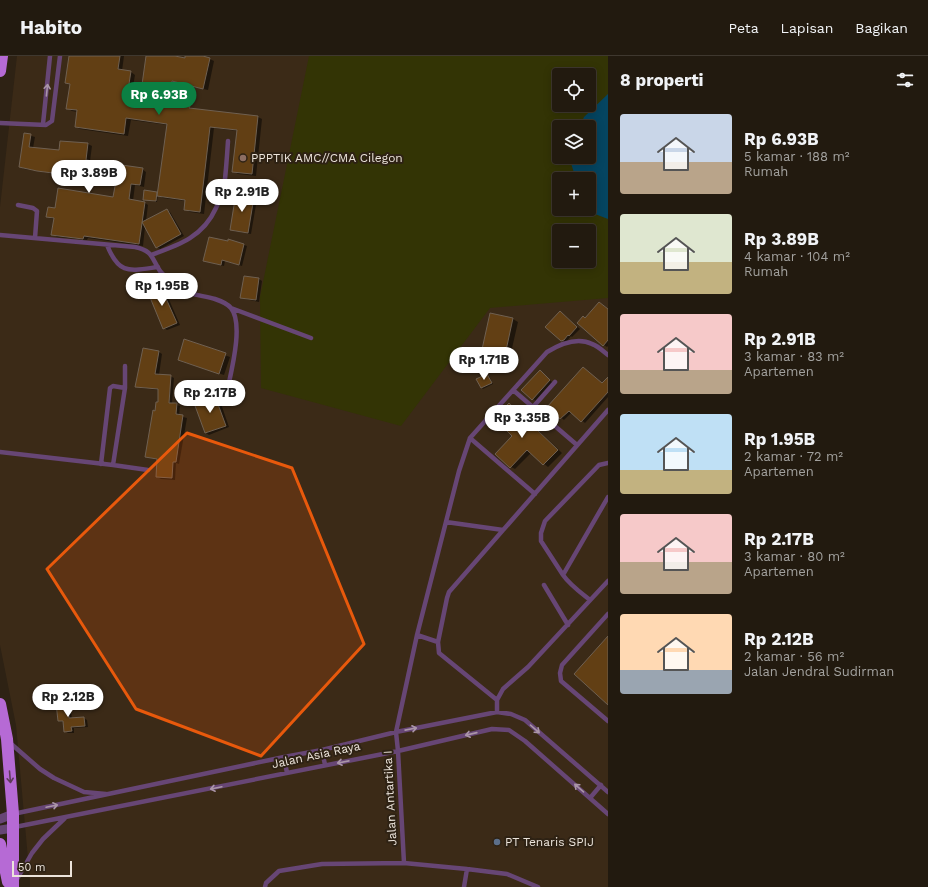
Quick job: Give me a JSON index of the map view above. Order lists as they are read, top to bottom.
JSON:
{
  "streets": {
    "street": ["Jalan Asia Raya"],
    "lane": ["Jalan Antartika I"]
  },
  "crossings": [
    ["Jalan Asia Raya", "Jalan Antartika I"]
  ],
  "places": ["PPPTIK AMC//CMA Cilegon", "PT Tenaris SPIJ"],
  "scale_bar": "50 m",
  "page": {
    "header": "Habito",
    "nav": ["Peta", "Lapisan", "Bagikan"],
    "heading": "8 properti",
    "map_buttons": ["+", "−"],
    "price": [
      "Rp 6.93B",
      "Rp 3.89B",
      "Rp 2.91B",
      "Rp 1.95B",
      "Rp 1.71B",
      "Rp 2.17B",
      "Rp 3.35B",
      "Rp 2.12B"
    ],
    "list": [
      {
        "name": "Rp 6.93B",
        "note": "5 kamar · 188 m² · Rumah"
      },
      {
        "name": "Rp 3.89B",
        "note": "4 kamar · 104 m² · Rumah"
      },
      {
        "name": "Rp 2.91B",
        "note": "3 kamar · 83 m² · Apartemen"
      },
      {
        "name": "Rp 1.95B",
        "note": "2 kamar · 72 m² · Apartemen"
      },
      {
        "name": "Rp 2.17B",
        "note": "3 kamar · 80 m² · Apartemen"
      },
      {
        "name": "Rp 2.12B",
        "note": "2 kamar · 56 m² · Jalan Jendral Sudirman"
      }
    ],
    "scale": "50 m"
  }
}
